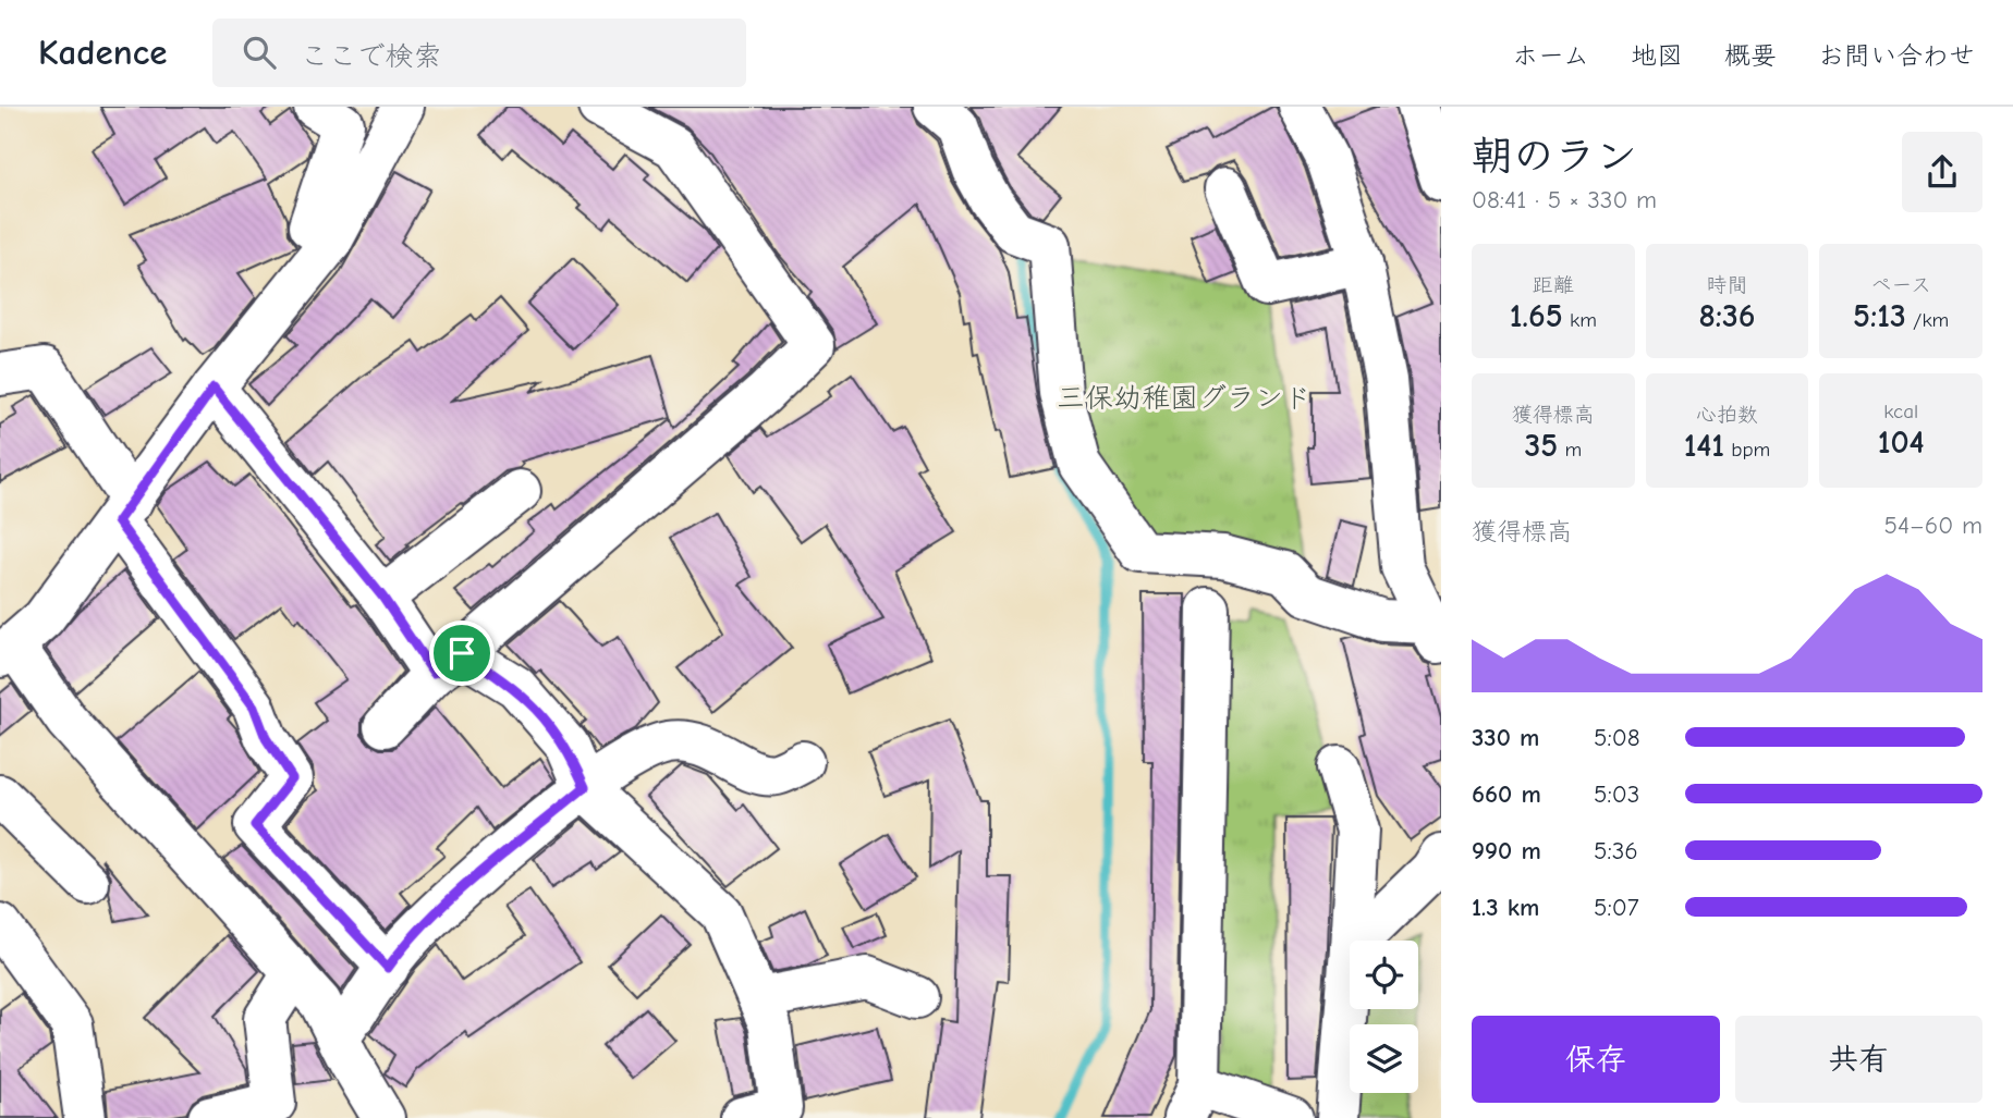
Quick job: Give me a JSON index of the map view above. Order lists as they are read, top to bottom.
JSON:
{
  "parks": ["三保幼稚園グランド"],
  "page": {
    "header": "Kadence",
    "search": "ここで検索",
    "nav": [
      "ホーム",
      "地図",
      "概要",
      "お問い合わせ"
    ],
    "heading": ["朝のラン", "08:41 · 5 × 330 m"],
    "stats": [
      ["距離", "1.65 km"],
      ["時間", "8:36"],
      ["ペース", "5:13 /km"],
      ["獲得標高", "35 m"],
      ["心拍数", "141 bpm"],
      ["kcal", "104"]
    ],
    "chart": ["獲得標高", "54–60 m"],
    "list": [
      {
        "name": "330 m",
        "note": "5:08"
      },
      {
        "name": "660 m",
        "note": "5:03"
      },
      {
        "name": "990 m",
        "note": "5:36"
      },
      {
        "name": "1.3 km",
        "note": "5:07"
      }
    ],
    "buttons": ["保存", "共有"]
  }
}
